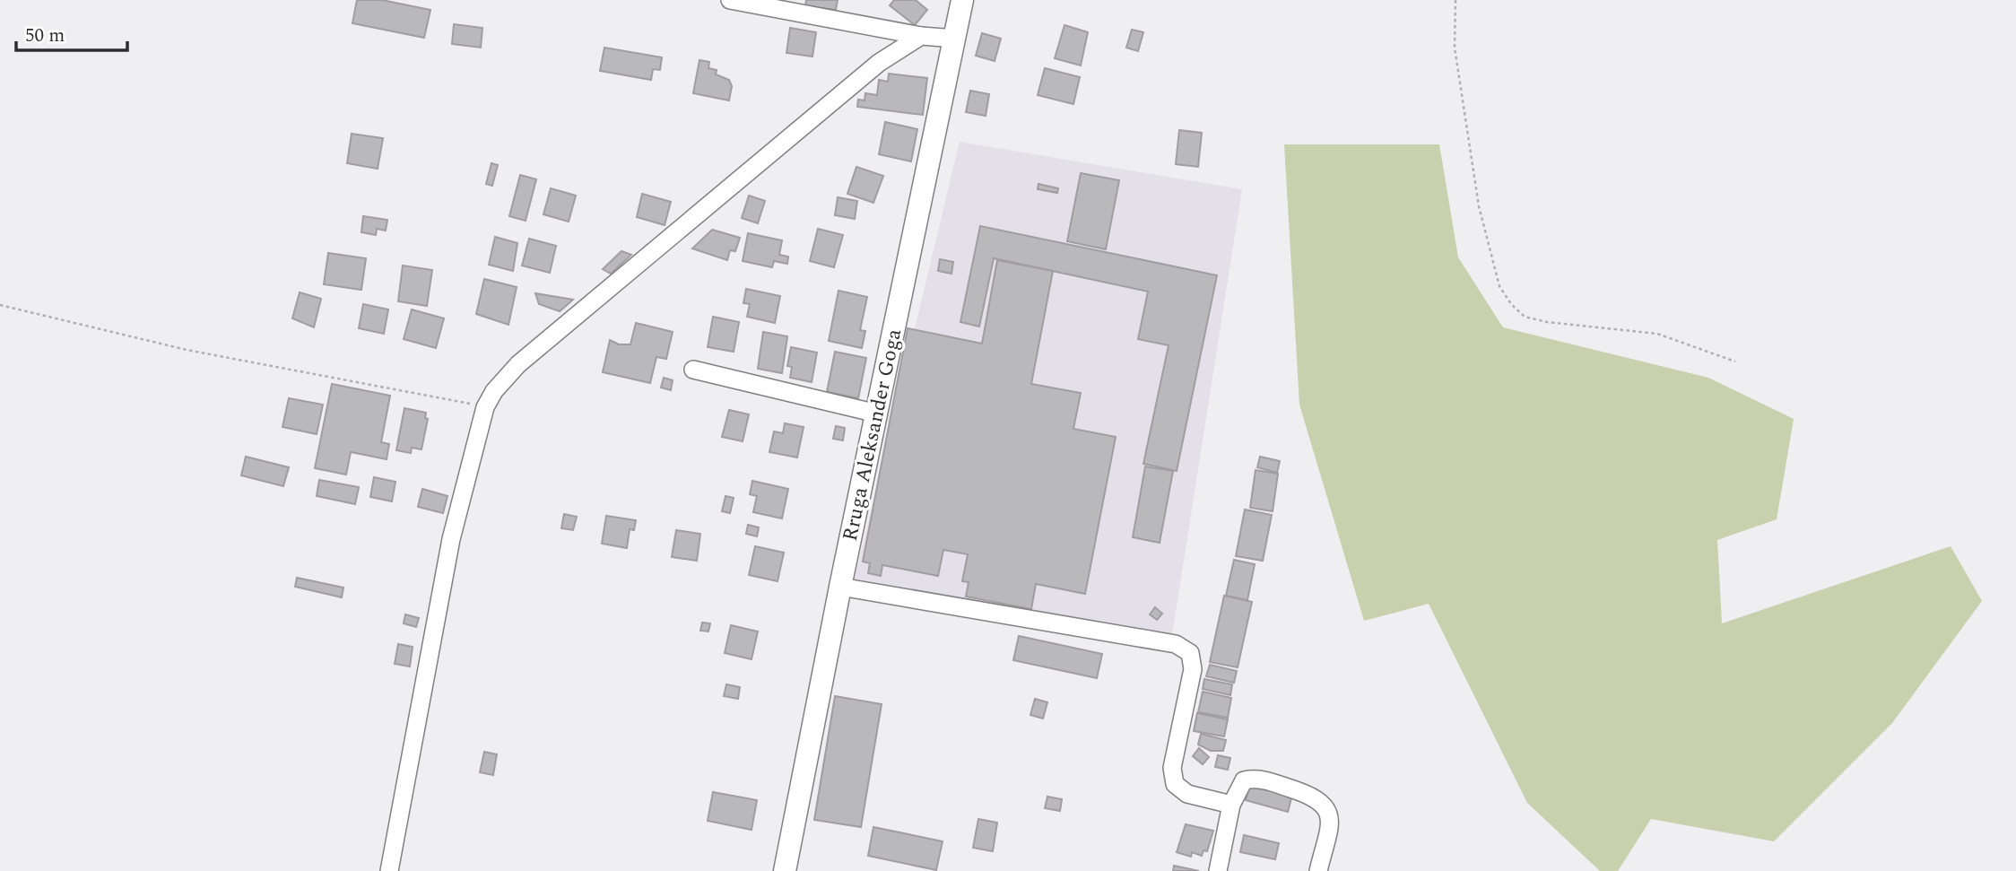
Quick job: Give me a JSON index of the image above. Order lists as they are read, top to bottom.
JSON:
{
  "streets": {
    "main road": ["Rruga Aleksander Goga"]
  },
  "scale_bar": "50 m"
}
